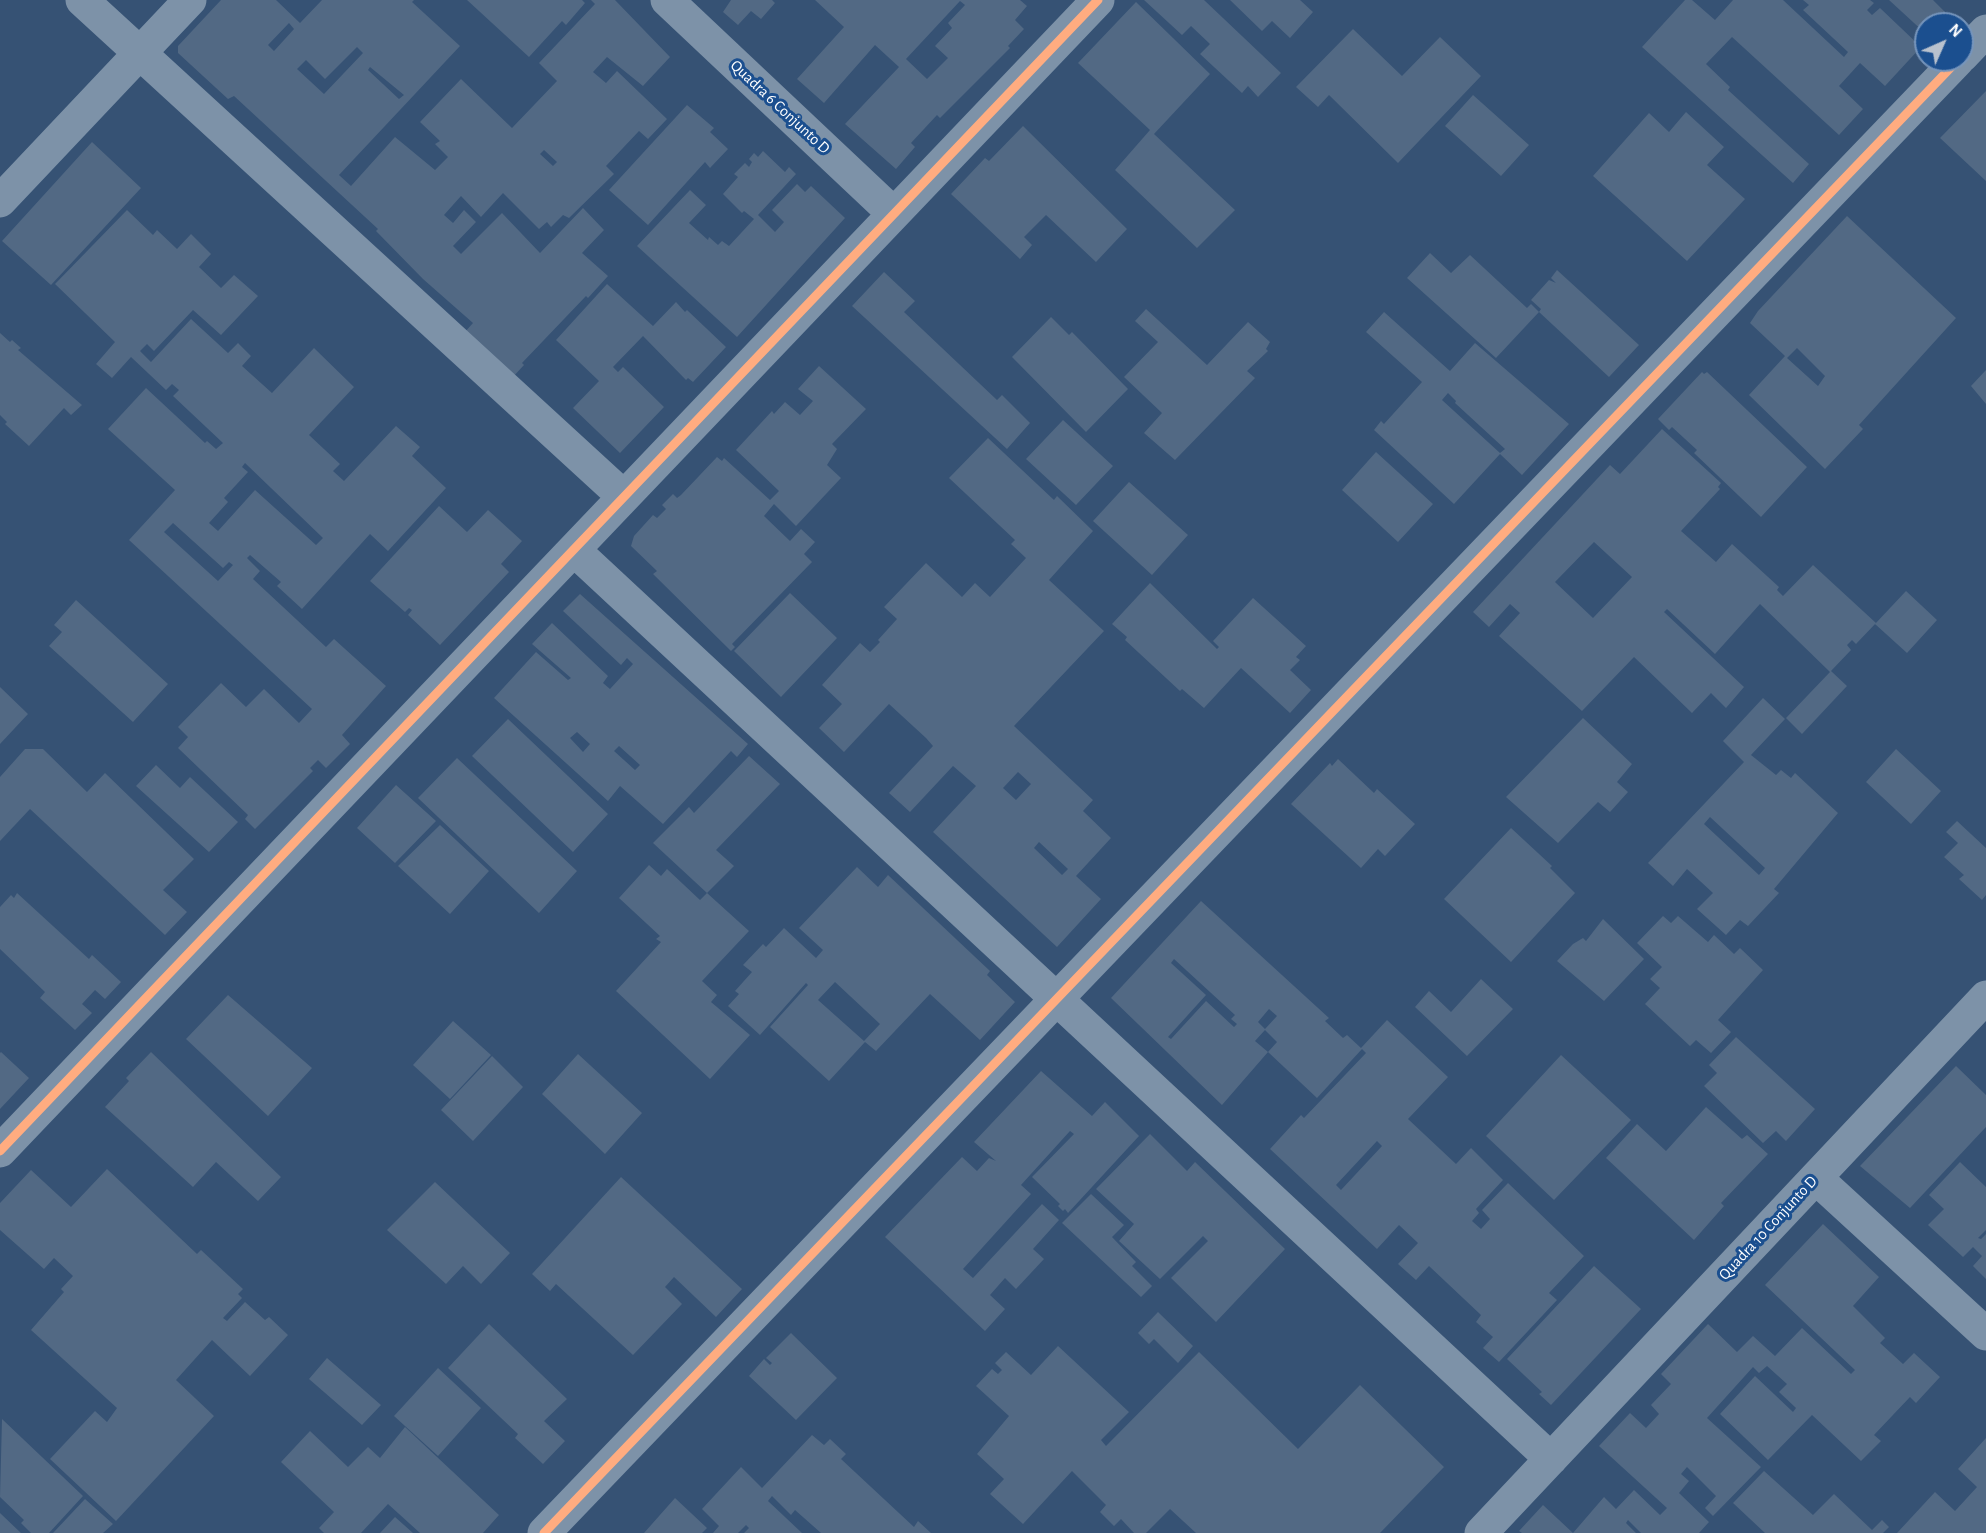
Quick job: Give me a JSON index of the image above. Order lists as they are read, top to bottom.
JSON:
{
  "streets": {
    "street": ["Quadra 6 Conjunto D", "Quadra 10 Conjunto D"]
  },
  "north": "top right"
}
